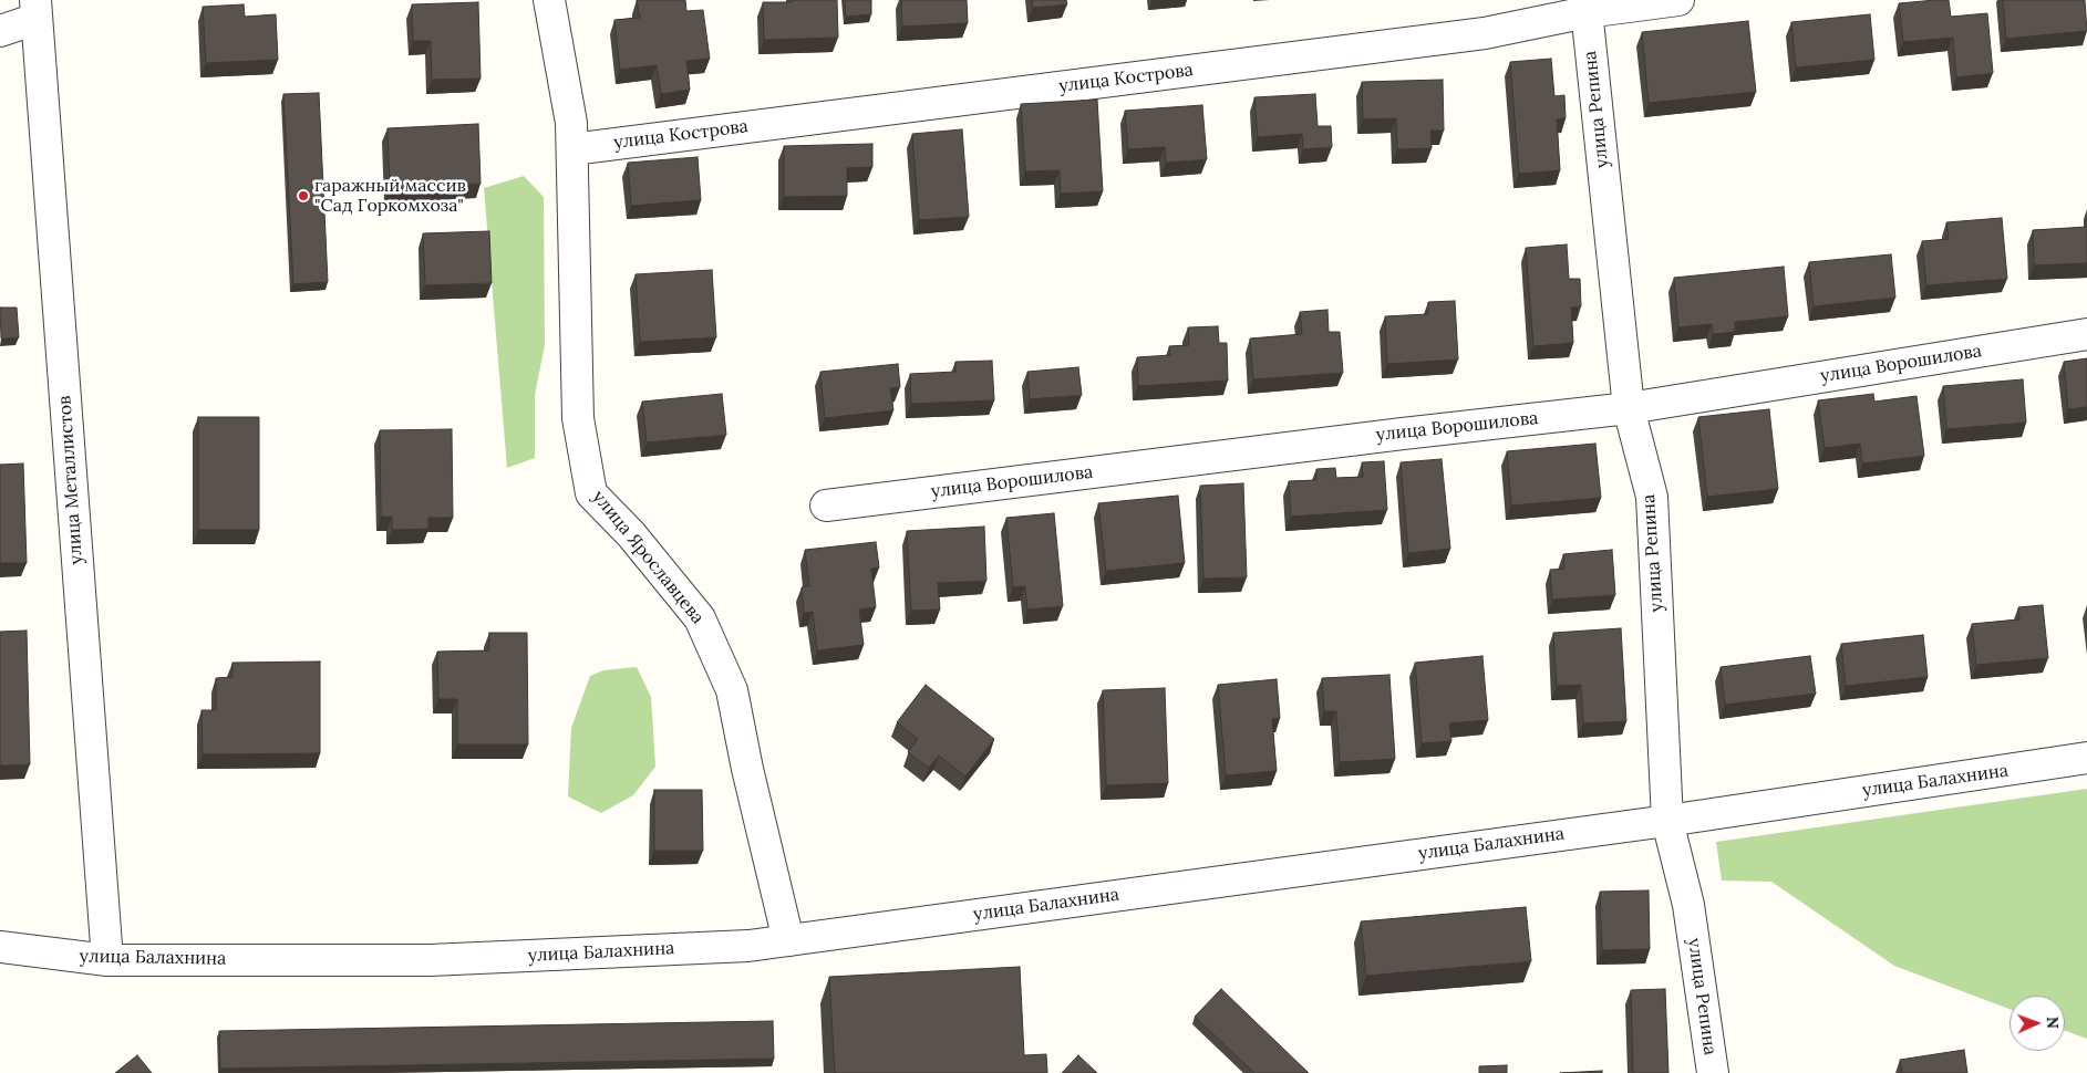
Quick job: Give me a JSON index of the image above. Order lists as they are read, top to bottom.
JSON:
{
  "streets": {
    "street": [
      "улица Кострова",
      "улица Репина",
      "улица Ворошилова",
      "улица Металлистов",
      "улица Ярославцева",
      "улица Балахнина"
    ]
  },
  "crossings": [
    ["улица Кострова", "улица Репина"],
    ["улица Кострова", "улица Ярославцева"],
    ["улица Репина", "улица Ворошилова"],
    ["улица Репина", "улица Балахнина"],
    ["улица Металлистов", "улица Балахнина"],
    ["улица Ярославцева", "улица Балахнина"]
  ],
  "places": ["гаражный массив \"Сад Горкомхоза\""],
  "north": "right"
}
